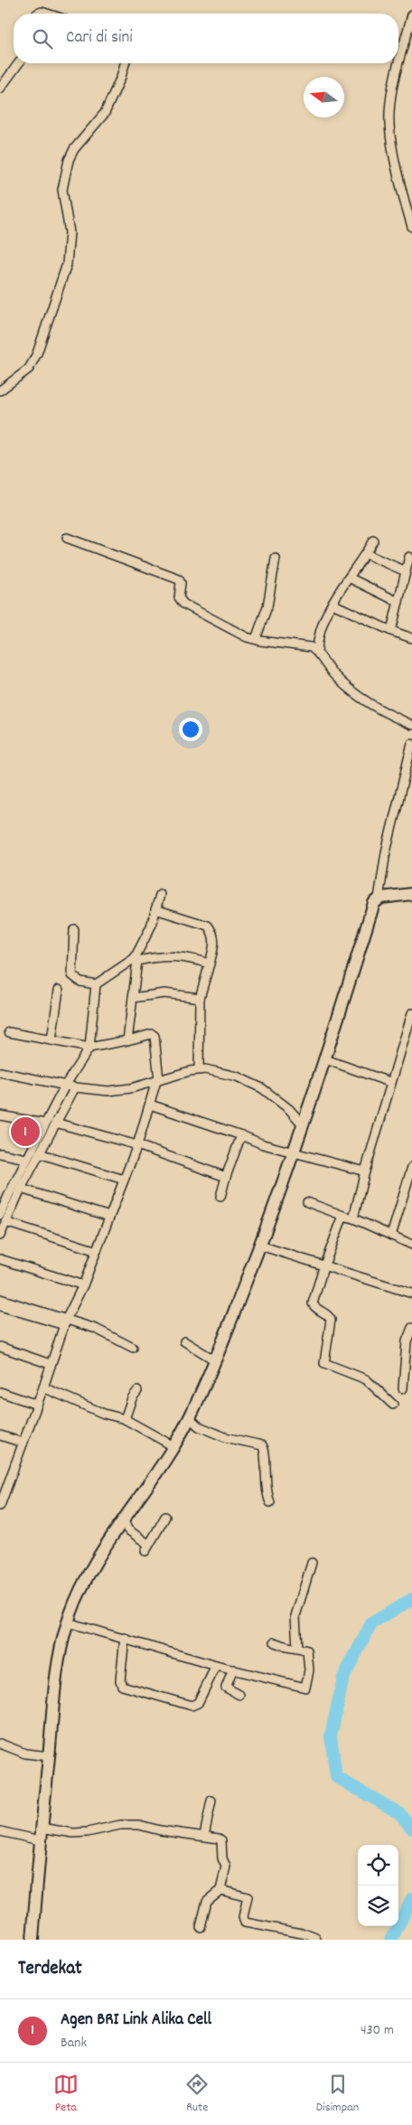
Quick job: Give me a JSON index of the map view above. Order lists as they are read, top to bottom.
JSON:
{
  "north": "left",
  "page": {
    "search": "Cari di sini",
    "pins": "1",
    "heading": "Terdekat",
    "list": [
      {
        "mark": "1",
        "name": "Agen BRI Link Alika Cell",
        "note": "Bank",
        "value": "430 m"
      }
    ],
    "nav": ["Peta", "Rute", "Disimpan"]
  }
}
